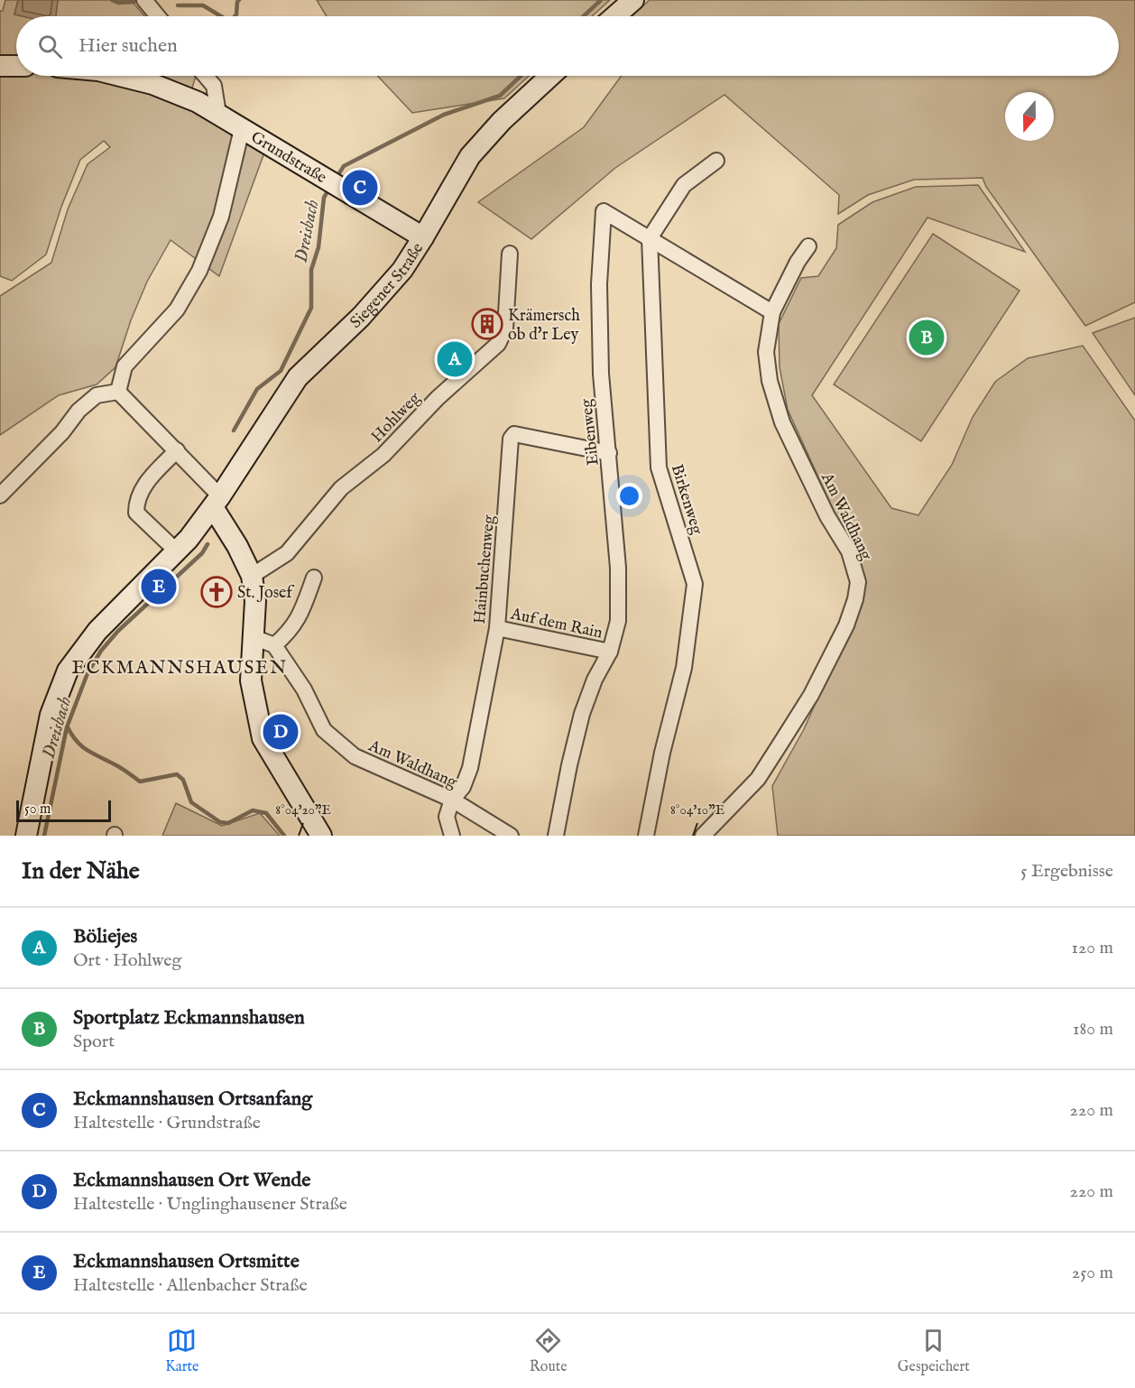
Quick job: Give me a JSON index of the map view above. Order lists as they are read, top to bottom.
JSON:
{
  "streets": {
    "main road": ["Grundstraße", "Siegener Straße"],
    "street": [
      "Hohlweg",
      "Eibenweg",
      "Birkenweg",
      "Am Waldhang",
      "Hainbuchenweg",
      "Auf dem Rain"
    ]
  },
  "crossings": [
    ["Grundstraße", "Siegener Straße"],
    ["Eibenweg", "Birkenweg"],
    ["Eibenweg", "Am Waldhang"],
    ["Eibenweg", "Hainbuchenweg"],
    ["Eibenweg", "Auf dem Rain"],
    ["Am Waldhang", "Hainbuchenweg"],
    ["Hainbuchenweg", "Auf dem Rain"]
  ],
  "districts": ["ECKMANNSHAUSEN"],
  "water": ["Dreisbach"],
  "places": {
    "building": ["Krämersch ob d'r Ley"],
    "church": ["St. Josef"]
  },
  "scale_bar": "50 m",
  "north": "bottom",
  "page": {
    "search": "Hier suchen",
    "pins": [
      "C",
      "B",
      "A",
      "E",
      "D"
    ],
    "scale": "50 m",
    "heading": ["In der Nähe", "5 Ergebnisse"],
    "list": [
      {
        "mark": "A",
        "name": "Böliejes",
        "note": "Ort · Hohlweg",
        "value": "120 m"
      },
      {
        "mark": "B",
        "name": "Sportplatz Eckmannshausen",
        "note": "Sport",
        "value": "180 m"
      },
      {
        "mark": "C",
        "name": "Eckmannshausen Ortsanfang",
        "note": "Haltestelle · Grundstraße",
        "value": "220 m"
      },
      {
        "mark": "D",
        "name": "Eckmannshausen Ort Wende",
        "note": "Haltestelle · Unglinghausener Straße",
        "value": "220 m"
      },
      {
        "mark": "E",
        "name": "Eckmannshausen Ortsmitte",
        "note": "Haltestelle · Allenbacher Straße",
        "value": "250 m"
      }
    ],
    "nav": ["Karte", "Route", "Gespeichert"]
  },
  "coordinates": ["8°04'20\"E", "8°04'10\"E"]
}
